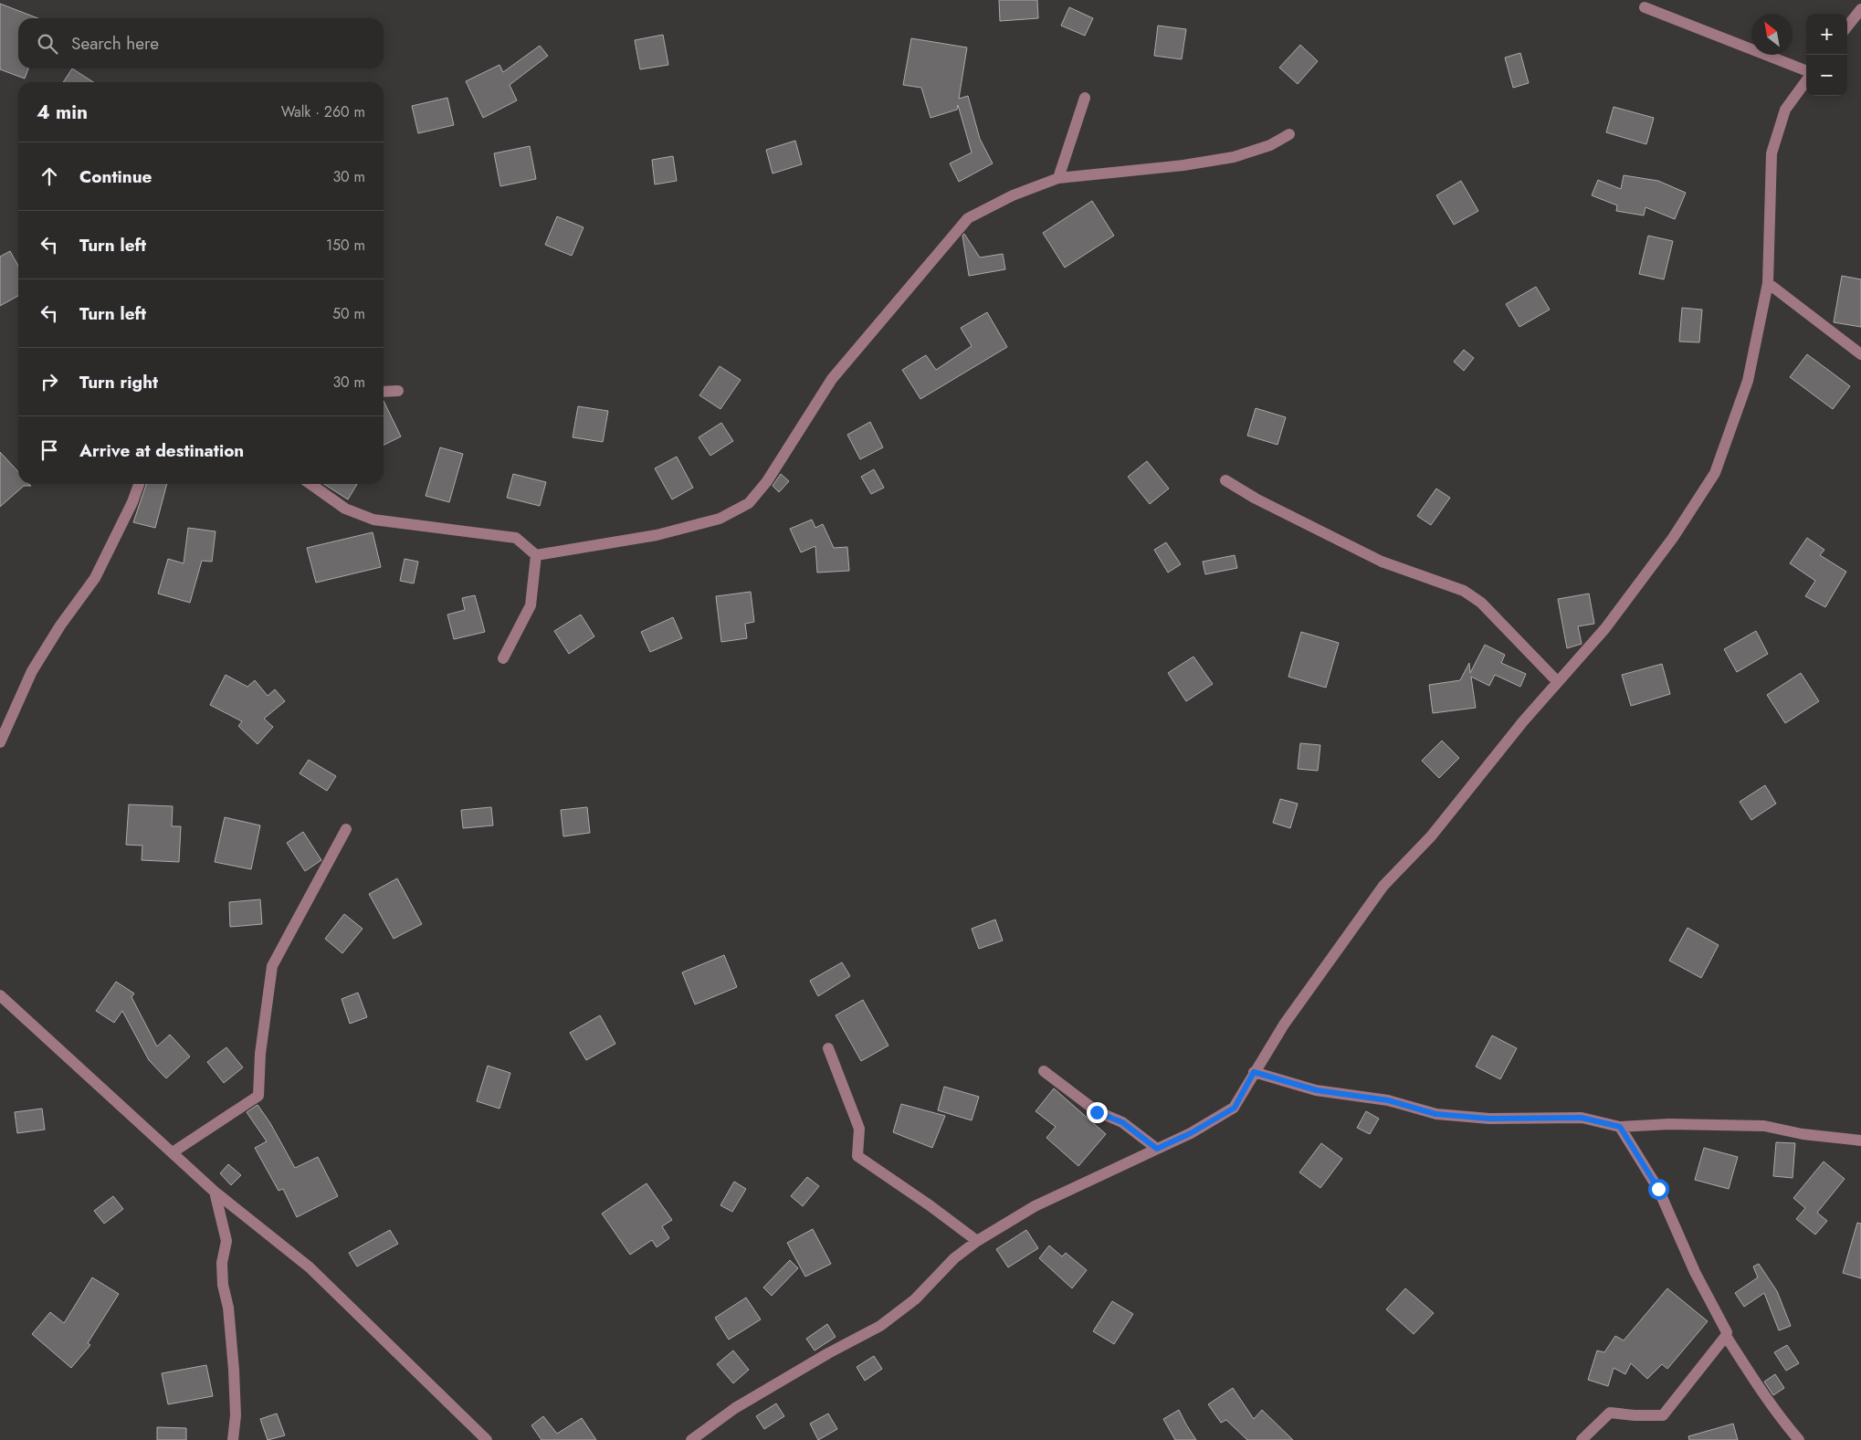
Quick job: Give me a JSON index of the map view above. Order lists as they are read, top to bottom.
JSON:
{
  "north": "top left",
  "page": {
    "map_buttons": ["+", "−"],
    "search": "Search here",
    "heading": ["4 min", "Walk · 260 m"],
    "list": [
      ["Continue", "30 m"],
      ["Turn left", "150 m"],
      ["Turn left", "50 m"],
      ["Turn right", "30 m"],
      "Arrive at destination"
    ]
  }
}
